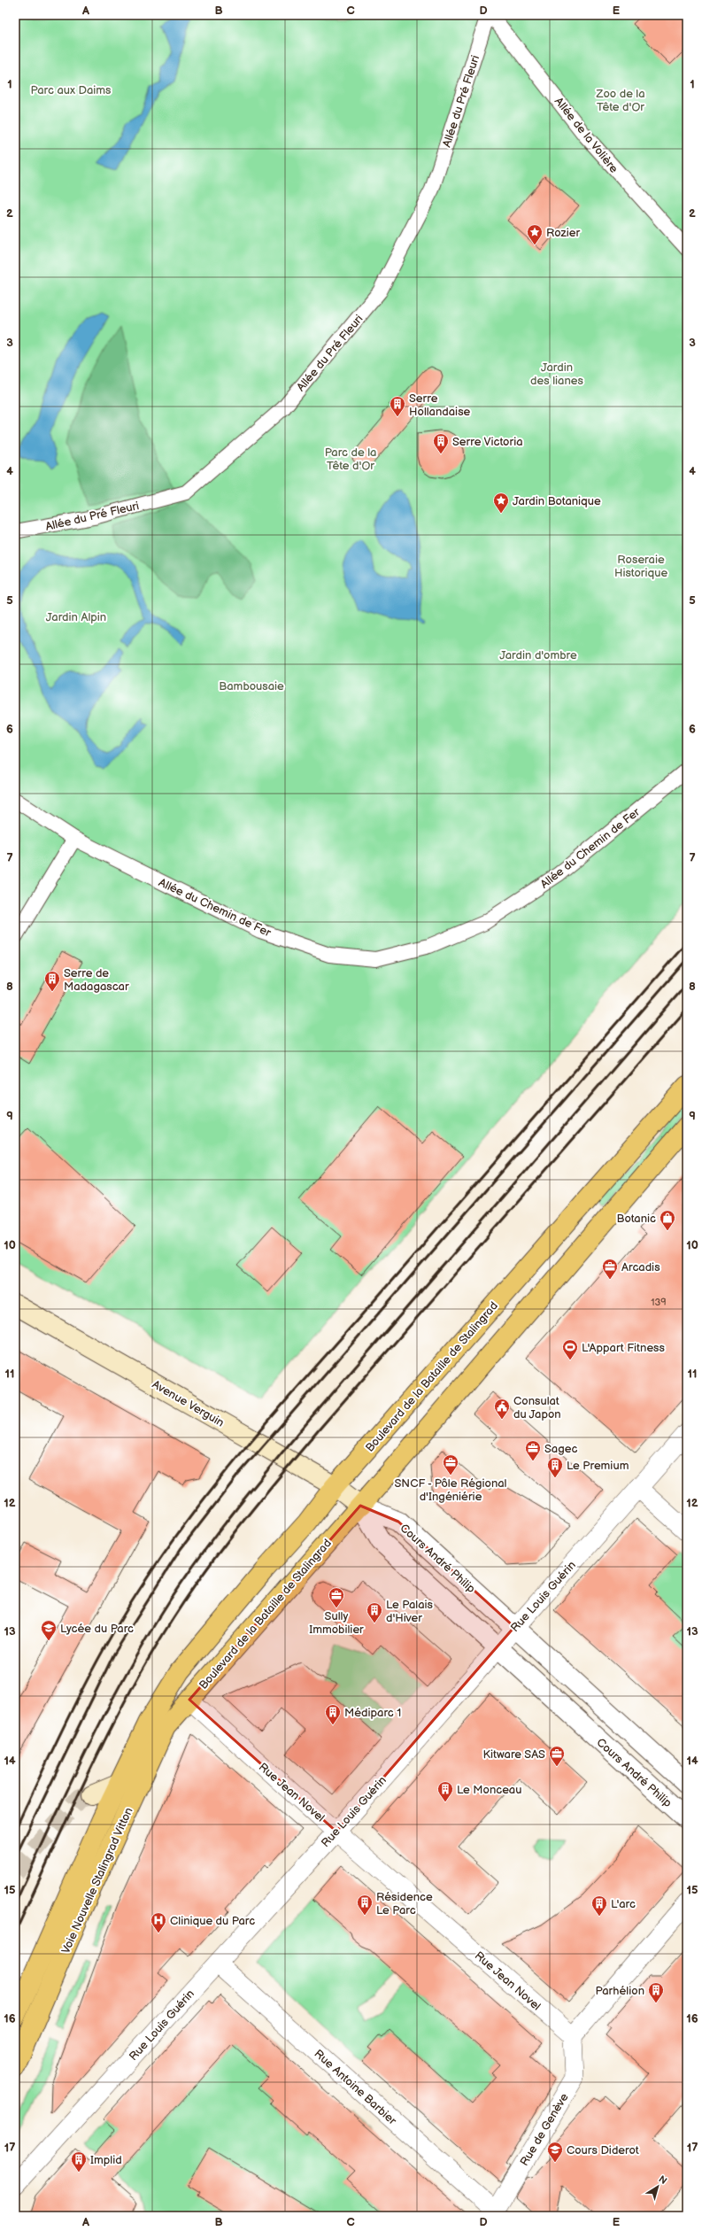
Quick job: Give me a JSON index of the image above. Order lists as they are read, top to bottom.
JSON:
{
  "streets": {
    "main road": ["Boulevard de la Bataille de Stalingrad", "Avenue Verguin", "Voie Nouvelle Stalingrad Vitton"],
    "street": [
      "Allée du Pré Fleuri",
      "Allée de la Volière",
      "Allée du Chemin de Fer",
      "Cours André Philip",
      "Rue Louis Guérin",
      "Rue Jean Novel",
      "Rue Antoine Barbier",
      "Rue de Genève"
    ]
  },
  "crossings": [
    ["Boulevard de la Bataille de Stalingrad", "Avenue Verguin"],
    ["Boulevard de la Bataille de Stalingrad", "Cours André Philip"],
    ["Boulevard de la Bataille de Stalingrad", "Rue Jean Novel"],
    ["Boulevard de la Bataille de Stalingrad", "Voie Nouvelle Stalingrad Vitton"],
    ["Avenue Verguin", "Cours André Philip"],
    ["Cours André Philip", "Rue Louis Guérin"],
    ["Rue Louis Guérin", "Rue Jean Novel"],
    ["Rue Louis Guérin", "Rue Antoine Barbier"],
    ["Rue Jean Novel", "Voie Nouvelle Stalingrad Vitton"],
    ["Rue Jean Novel", "Rue de Genève"],
    ["Rue Antoine Barbier", "Rue de Genève"]
  ],
  "parks": [
    "Parc aux Daims",
    "Zoo de la Tête d'Or",
    "Jardin des lianes",
    "Parc de la Tête d'Or",
    "Roseraie Historique",
    "Jardin Alpin",
    "Jardin d'ombre",
    "Bambousaie"
  ],
  "places": {
    "place": ["Rozier", "Jardin Botanique"],
    "building": [
      "Serre Hollandaise",
      "Serre Victoria",
      "Serre de Madagascar",
      "Le Premium",
      "Le Palais d'Hiver",
      "Médiparc 1",
      "Le Monceau",
      "Résidence Le Parc",
      "L'arc",
      "Parhélion",
      "Implid"
    ],
    "shop": ["Botanic"],
    "office": [
      "Arcadis",
      "Sagec",
      "SNCF - Pôle Régional d'Ingéniérie",
      "Sully Immobilier",
      "Kitware SAS"
    ],
    "sports": ["L'Appart Fitness"],
    "public building": ["Consulat du Japon"],
    "school or university": ["Lycée du Parc", "Cours Diderot"],
    "hospital": ["Clinique du Parc"]
  },
  "house_numbers": ["139"],
  "north": "top right",
  "grid": {
    "columns": [
      "A",
      "B",
      "C",
      "D",
      "E"
    ],
    "rows": [
      "1",
      "2",
      "3",
      "4",
      "5",
      "6",
      "7",
      "8",
      "9",
      "10",
      "11",
      "12",
      "13",
      "14",
      "15",
      "16",
      "17"
    ]
  }
}
